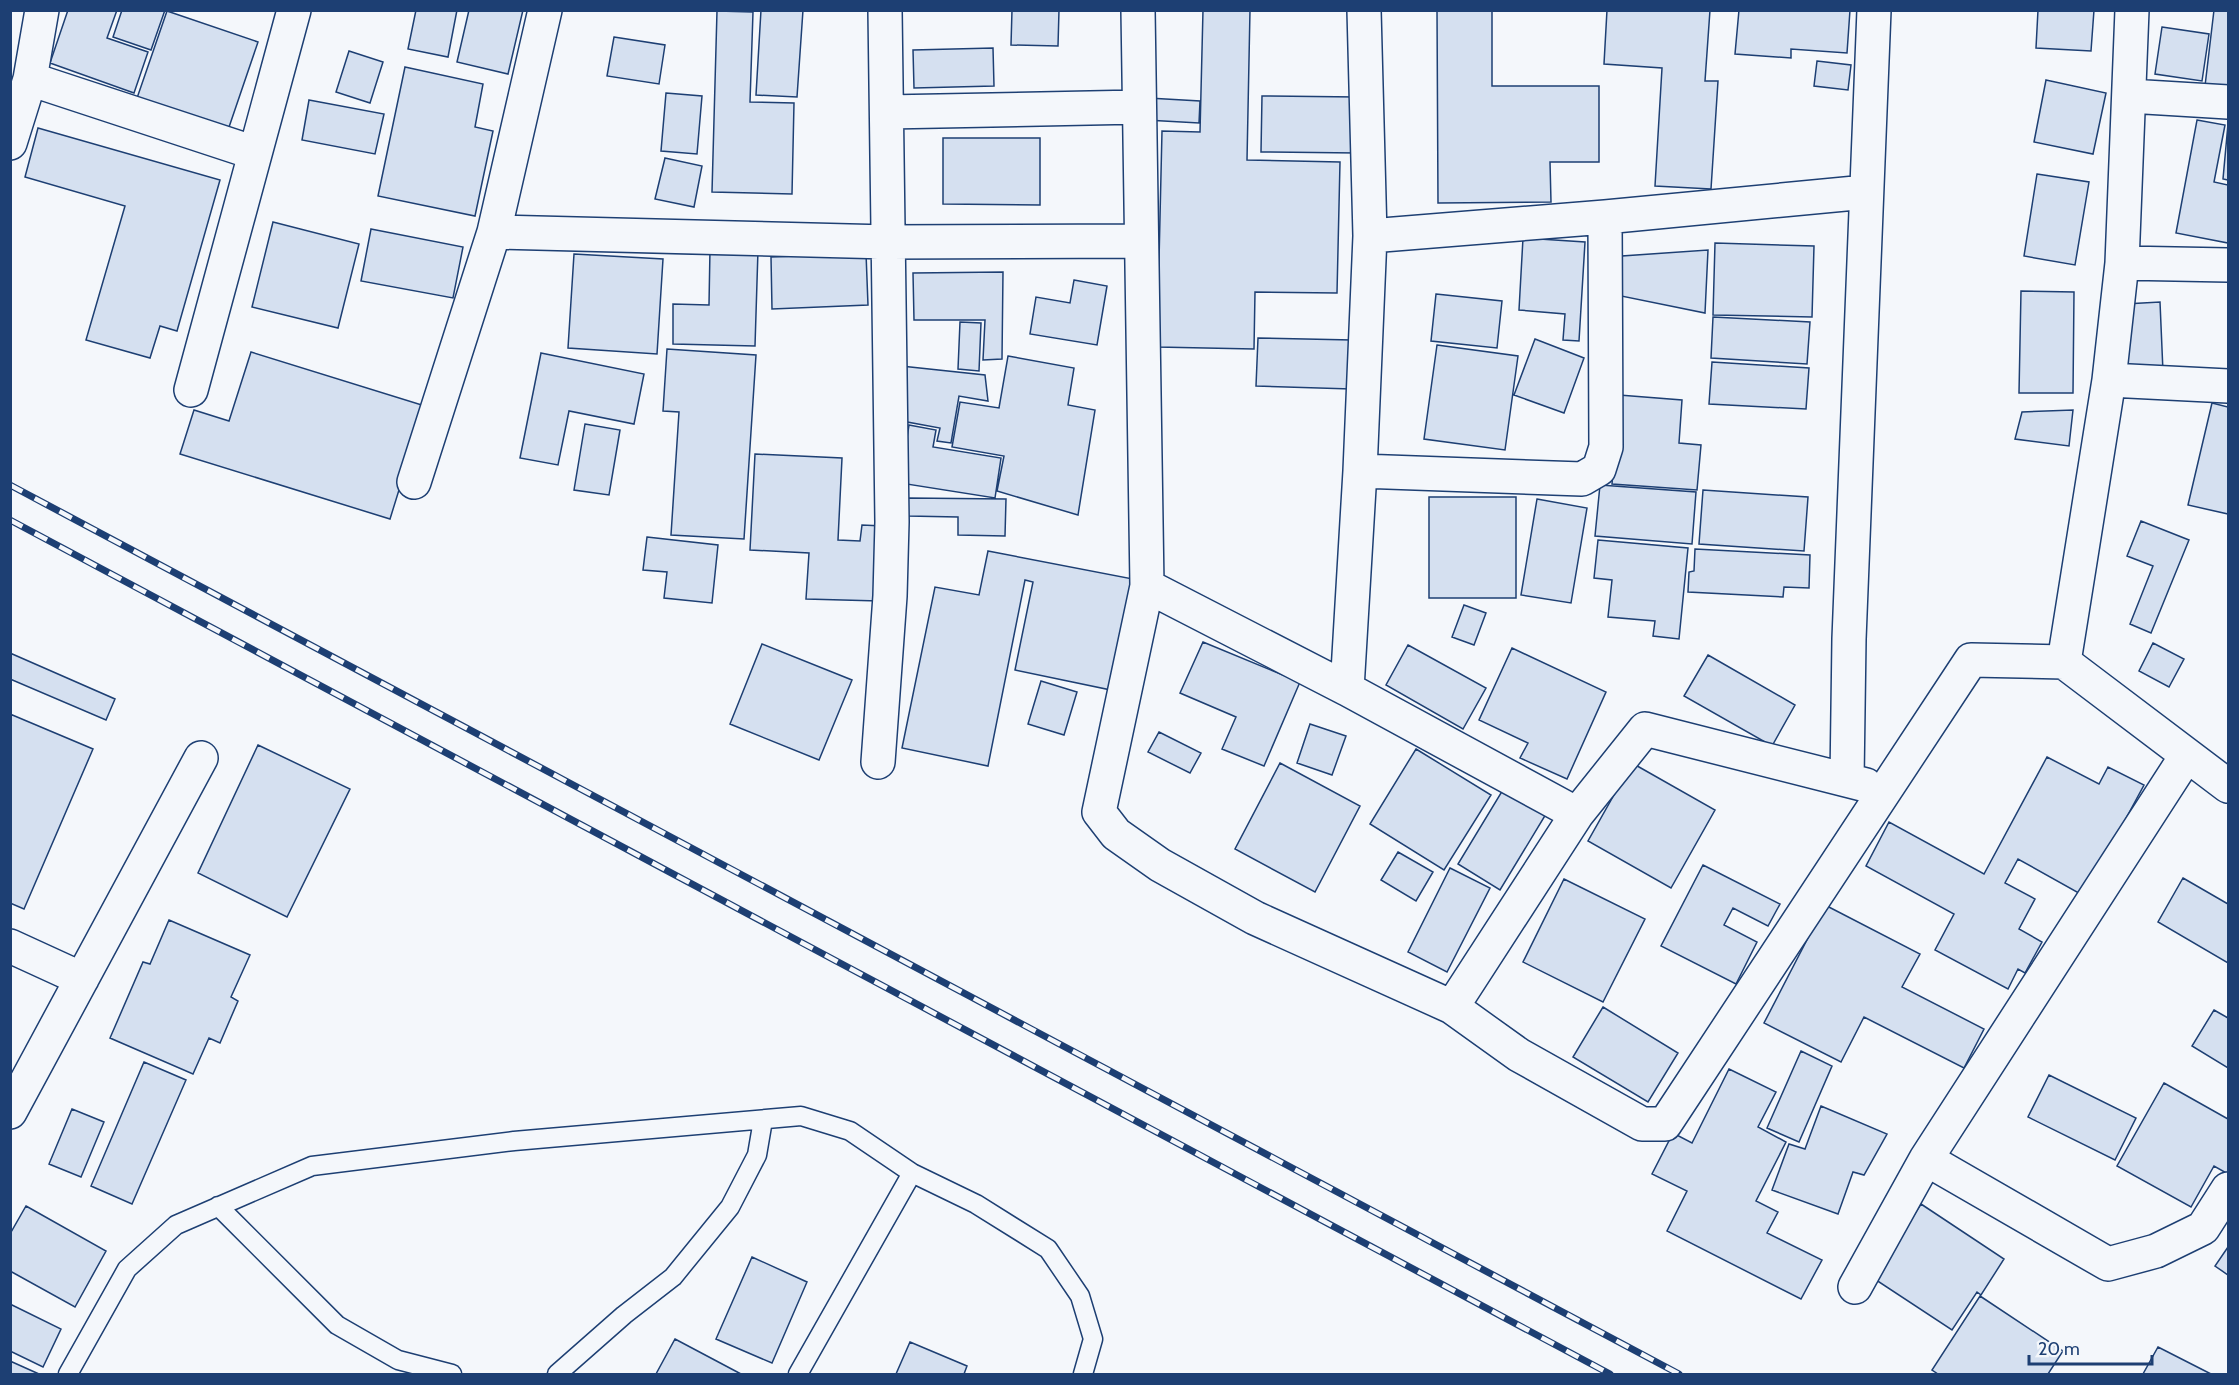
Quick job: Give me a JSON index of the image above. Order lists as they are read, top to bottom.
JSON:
{
  "scale_bar": "20 m"
}
